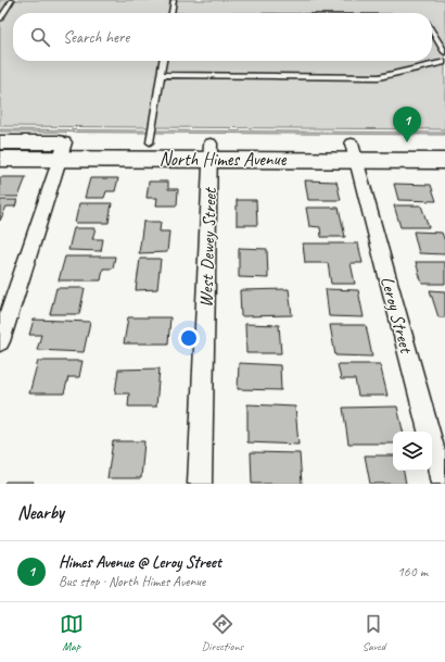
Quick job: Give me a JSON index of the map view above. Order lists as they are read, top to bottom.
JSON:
{
  "streets": {
    "street": ["North Himes Avenue", "West Dewey Street", "Leroy Street"]
  },
  "crossings": [
    ["North Himes Avenue", "West Dewey Street"],
    ["North Himes Avenue", "Leroy Street"]
  ],
  "page": {
    "search": "Search here",
    "pins": "1",
    "heading": "Nearby",
    "list": [
      {
        "mark": "1",
        "name": "Himes Avenue @ Leroy Street",
        "note": "Bus stop · North Himes Avenue",
        "value": "160 m"
      }
    ],
    "nav": ["Map", "Directions", "Saved"]
  }
}
